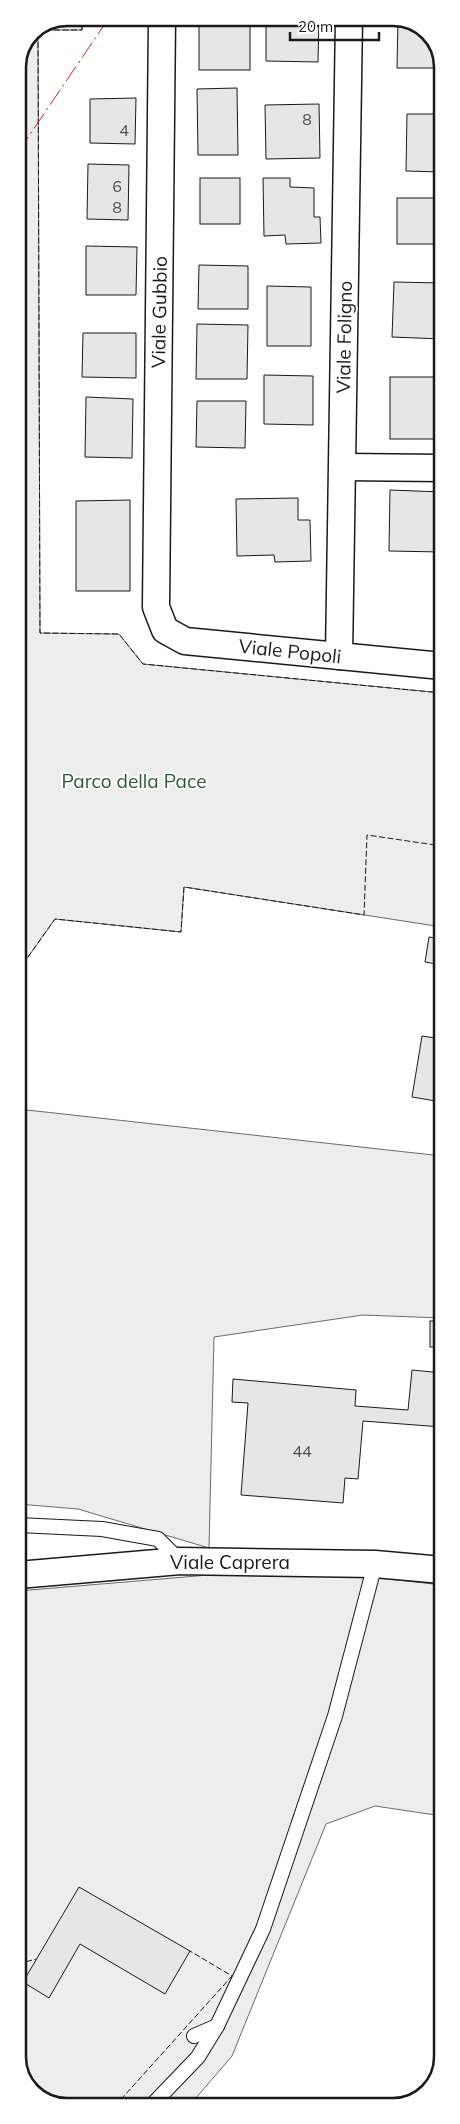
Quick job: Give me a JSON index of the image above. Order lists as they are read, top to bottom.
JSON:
{
  "streets": {
    "street": [
      "Viale Gubbio",
      "Viale Foligno",
      "Viale Popoli",
      "Viale Caprera"
    ]
  },
  "crossings": [
    ["Viale Gubbio", "Viale Popoli"],
    ["Viale Foligno", "Viale Popoli"]
  ],
  "parks": ["Parco della Pace"],
  "house_numbers": [
    "8",
    "4",
    "6",
    "8",
    "44"
  ],
  "scale_bar": "20 m"
}
